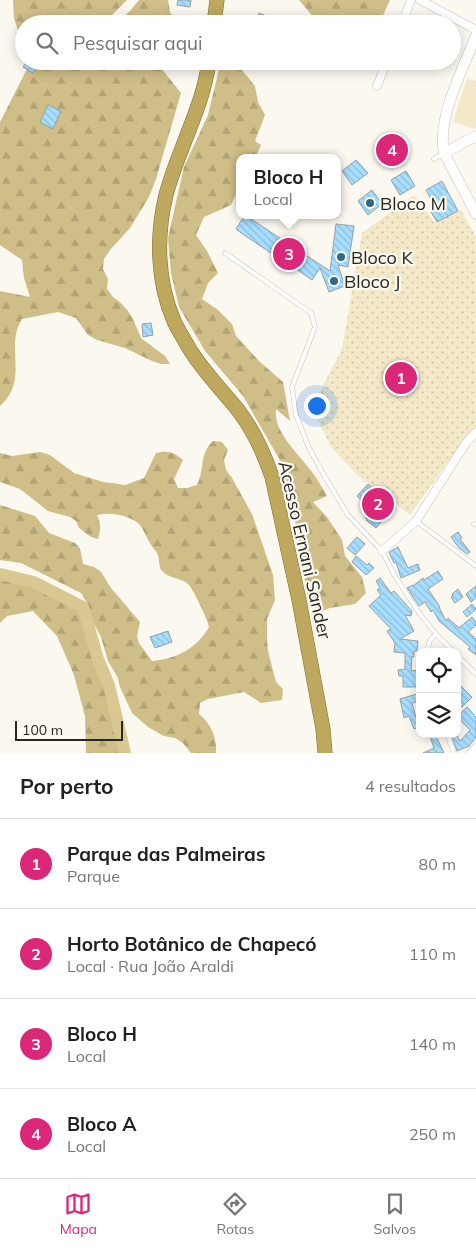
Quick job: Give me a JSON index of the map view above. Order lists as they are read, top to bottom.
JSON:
{
  "streets": {
    "highway": ["Acesso Ernani Sander"]
  },
  "places": ["Bloco M", "Bloco K", "Bloco J"],
  "scale_bar": "100 m",
  "page": {
    "search": "Pesquisar aqui",
    "pins": [
      "4",
      "3",
      "1",
      "2"
    ],
    "popup": ["Bloco H", "Local"],
    "scale": "100 m",
    "heading": ["Por perto", "4 resultados"],
    "list": [
      {
        "mark": "1",
        "name": "Parque das Palmeiras",
        "note": "Parque",
        "value": "80 m"
      },
      {
        "mark": "2",
        "name": "Horto Botânico de Chapecó",
        "note": "Local · Rua João Araldi",
        "value": "110 m"
      },
      {
        "mark": "3",
        "name": "Bloco H",
        "note": "Local",
        "value": "140 m"
      },
      {
        "mark": "4",
        "name": "Bloco A",
        "note": "Local",
        "value": "250 m"
      }
    ],
    "nav": ["Mapa", "Rotas", "Salvos"]
  }
}
